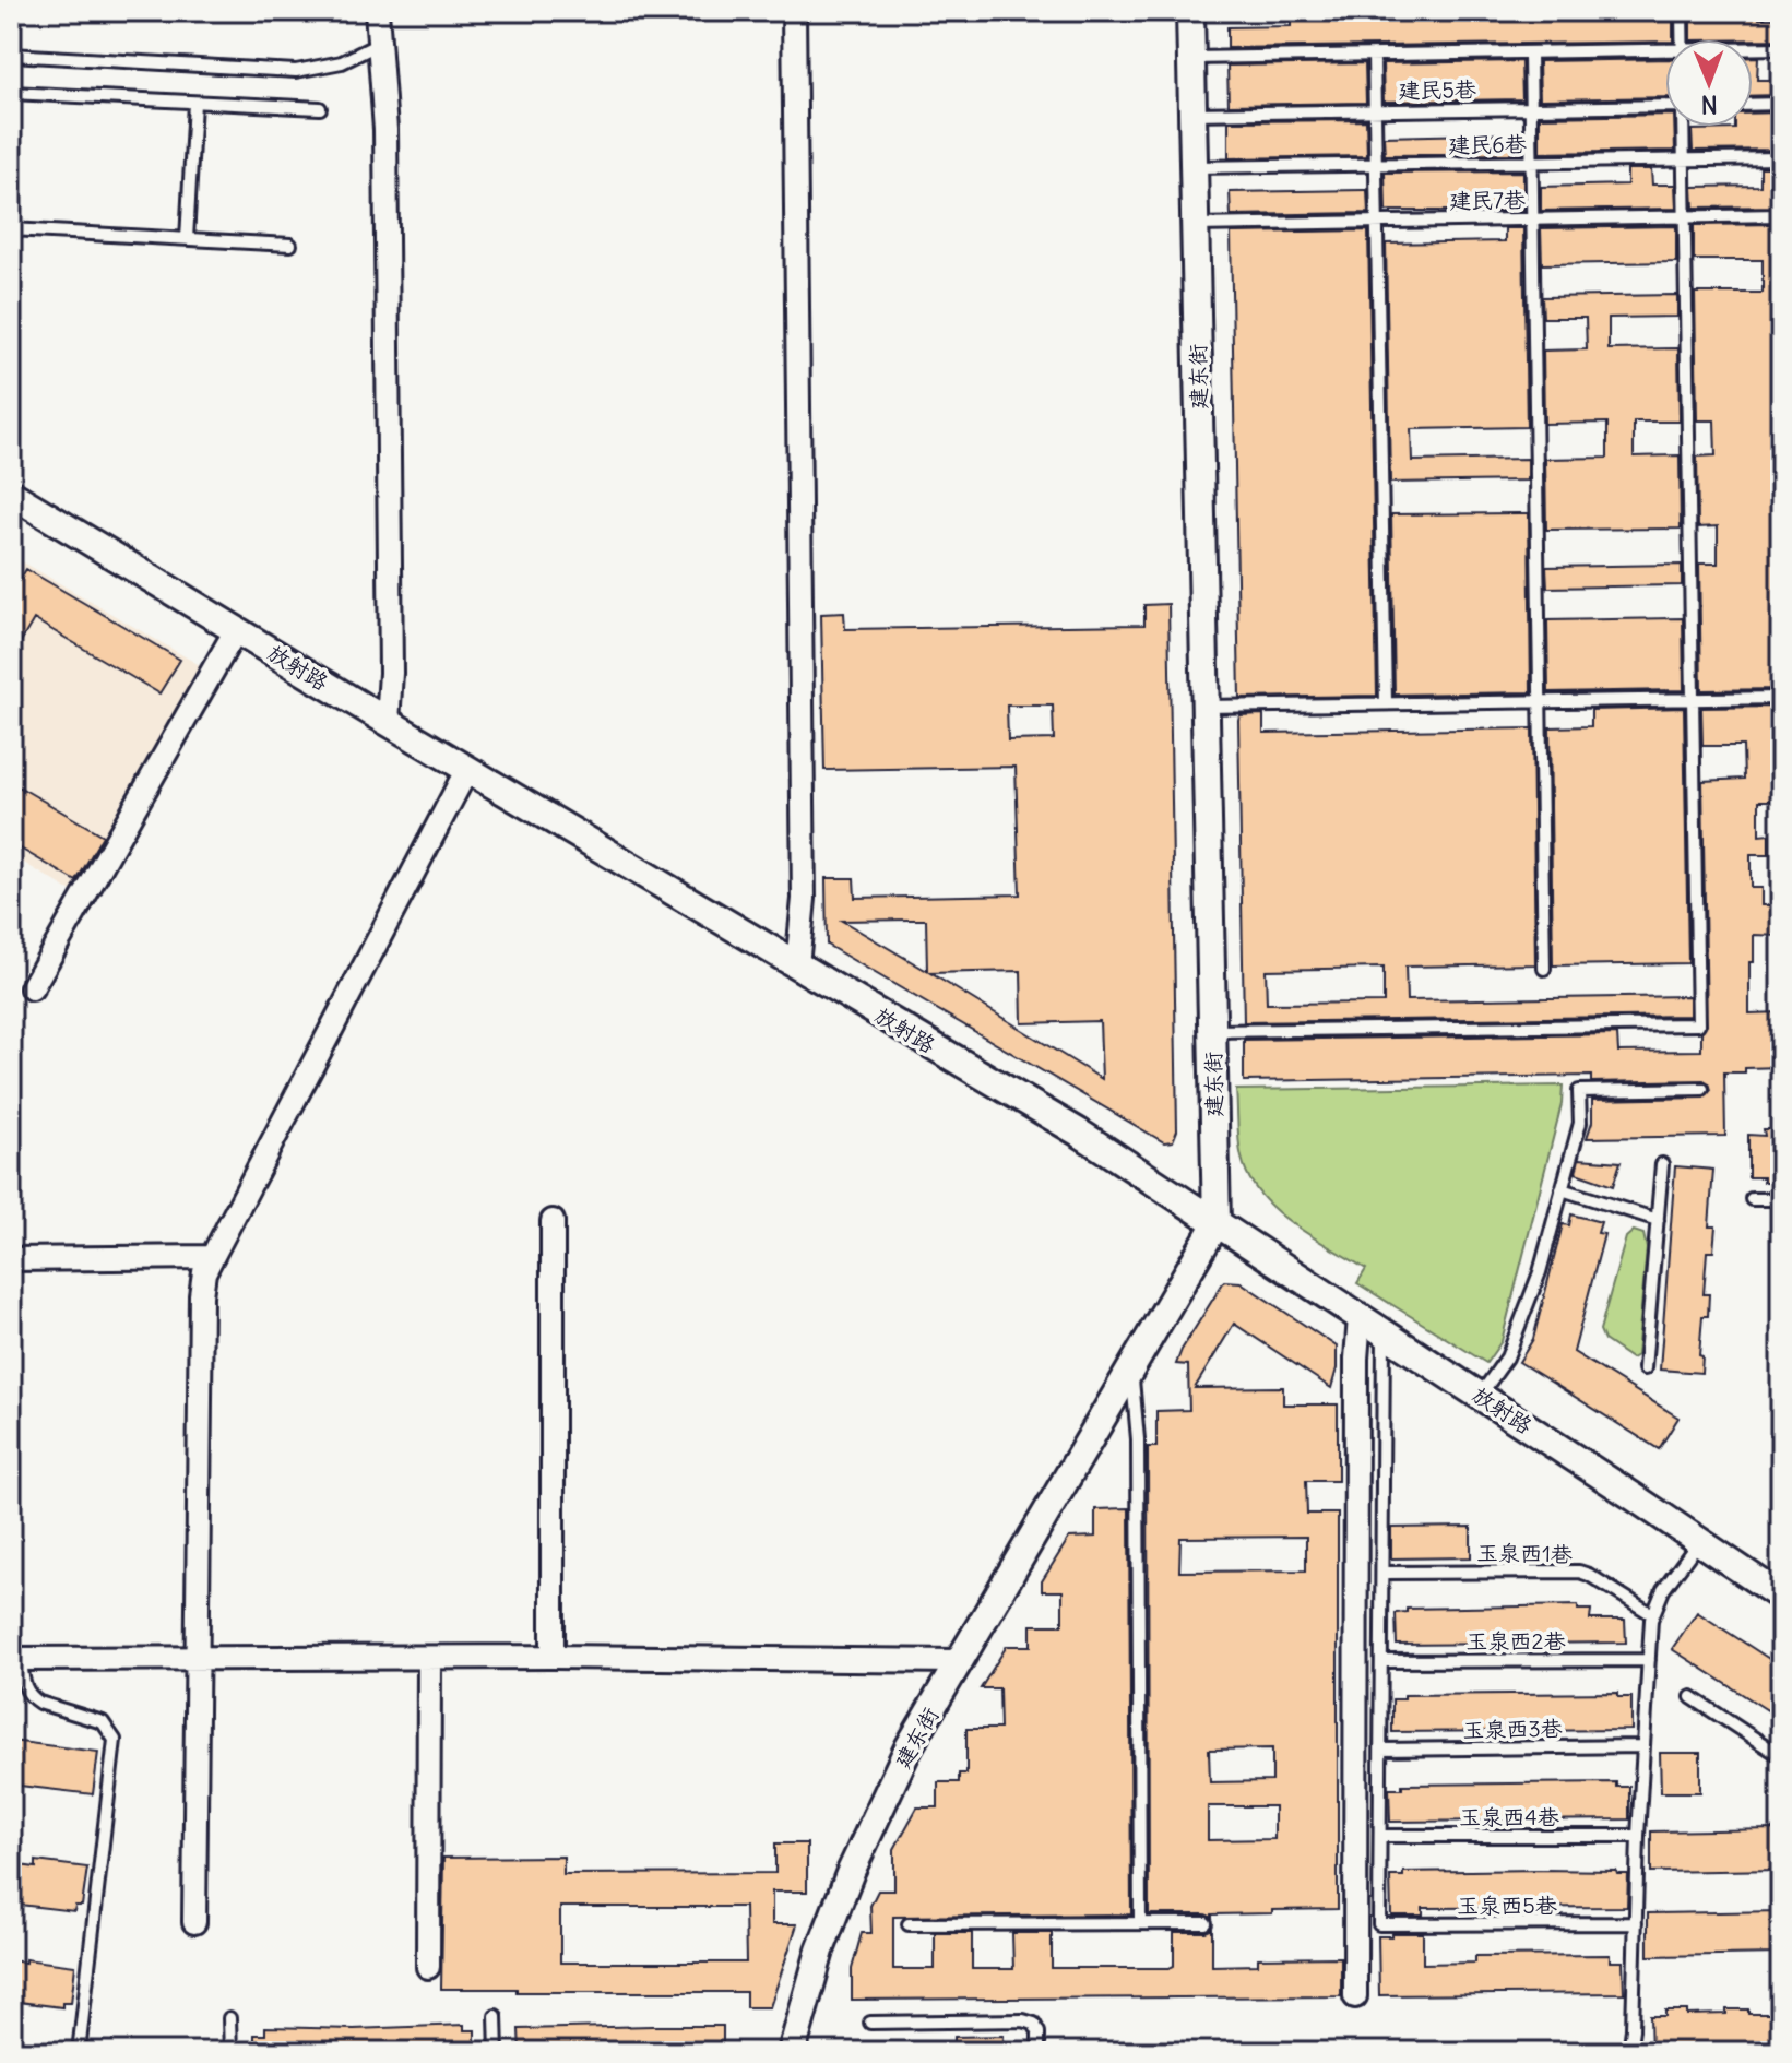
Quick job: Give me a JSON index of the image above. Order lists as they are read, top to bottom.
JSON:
{
  "streets": {
    "street": ["建东街", "放射路"],
    "lane": [
      "建民5巷",
      "建民6巷",
      "建民7巷",
      "玉泉西1巷",
      "玉泉西2巷",
      "玉泉西3巷",
      "玉泉西4巷",
      "玉泉西5巷"
    ]
  },
  "crossings": [
    ["建民5巷", "建东街"],
    ["建民6巷", "建东街"],
    ["建民7巷", "建东街"],
    ["建东街", "放射路"],
    ["玉泉西4巷", "玉泉西5巷"]
  ],
  "north": "bottom"
}
